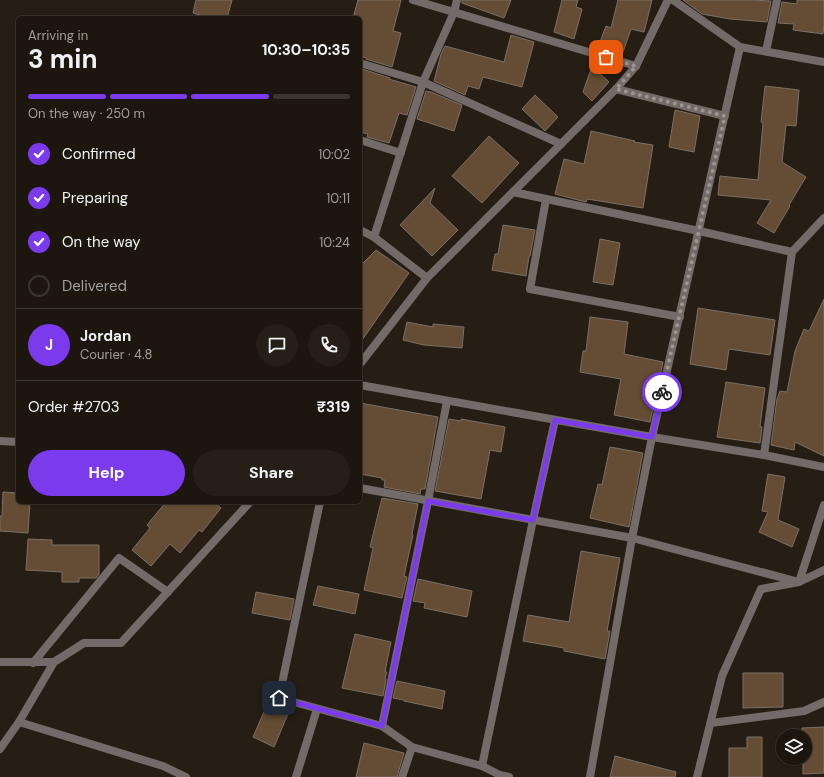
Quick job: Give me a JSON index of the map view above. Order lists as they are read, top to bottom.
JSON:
{
  "page": {
    "heading": ["3 min", "Arriving in", "10:30–10:35"],
    "panel": [
      "Jordan",
      "Courier · 4.8",
      "Order #2703",
      "₹319"
    ],
    "bar": "On the way · 250 m",
    "list": [
      ["Confirmed", "10:02"],
      ["Preparing", "10:11"],
      ["On the way", "10:24"],
      "Delivered"
    ],
    "round": "J",
    "buttons": ["Help", "Share"]
  }
}
